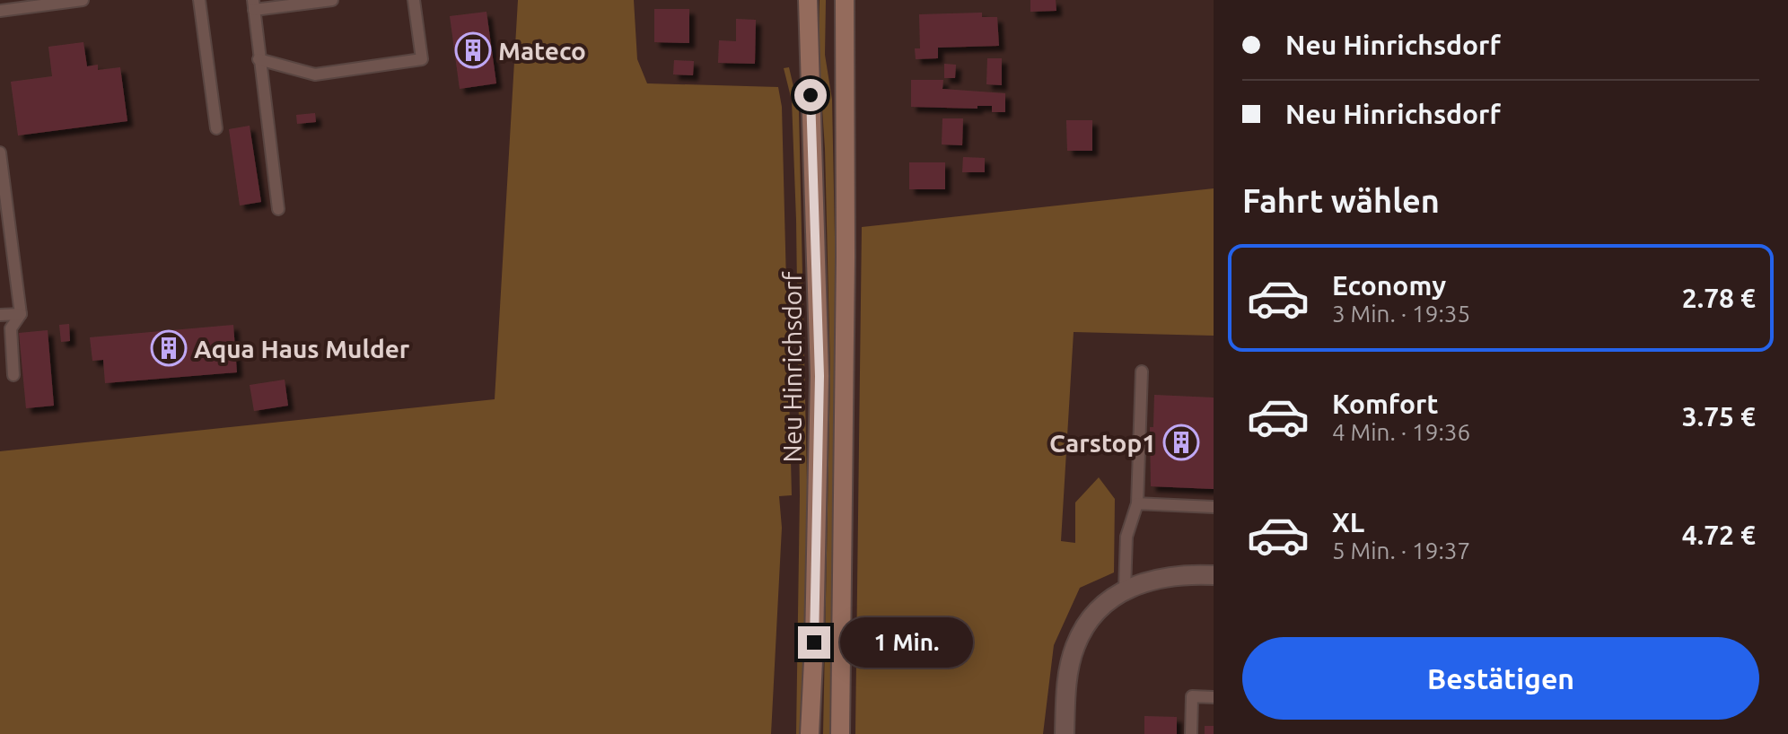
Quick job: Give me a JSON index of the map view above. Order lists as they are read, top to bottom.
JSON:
{
  "streets": {
    "main road": ["Neu Hinrichsdorf"]
  },
  "places": {
    "building": ["Mateco", "Aqua Haus Mulder", "Carstop1"]
  },
  "page": {
    "banner": ["Neu Hinrichsdorf", "Neu Hinrichsdorf"],
    "heading": "Fahrt wählen",
    "list": [
      {
        "name": "Economy",
        "note": "3 Min. · 19:35",
        "value": "2.78 €"
      },
      {
        "name": "Komfort",
        "note": "4 Min. · 19:36",
        "value": "3.75 €"
      },
      {
        "name": "XL",
        "note": "5 Min. · 19:37",
        "value": "4.72 €"
      }
    ],
    "bubble": "1 Min.",
    "buttons": "Bestätigen"
  }
}
